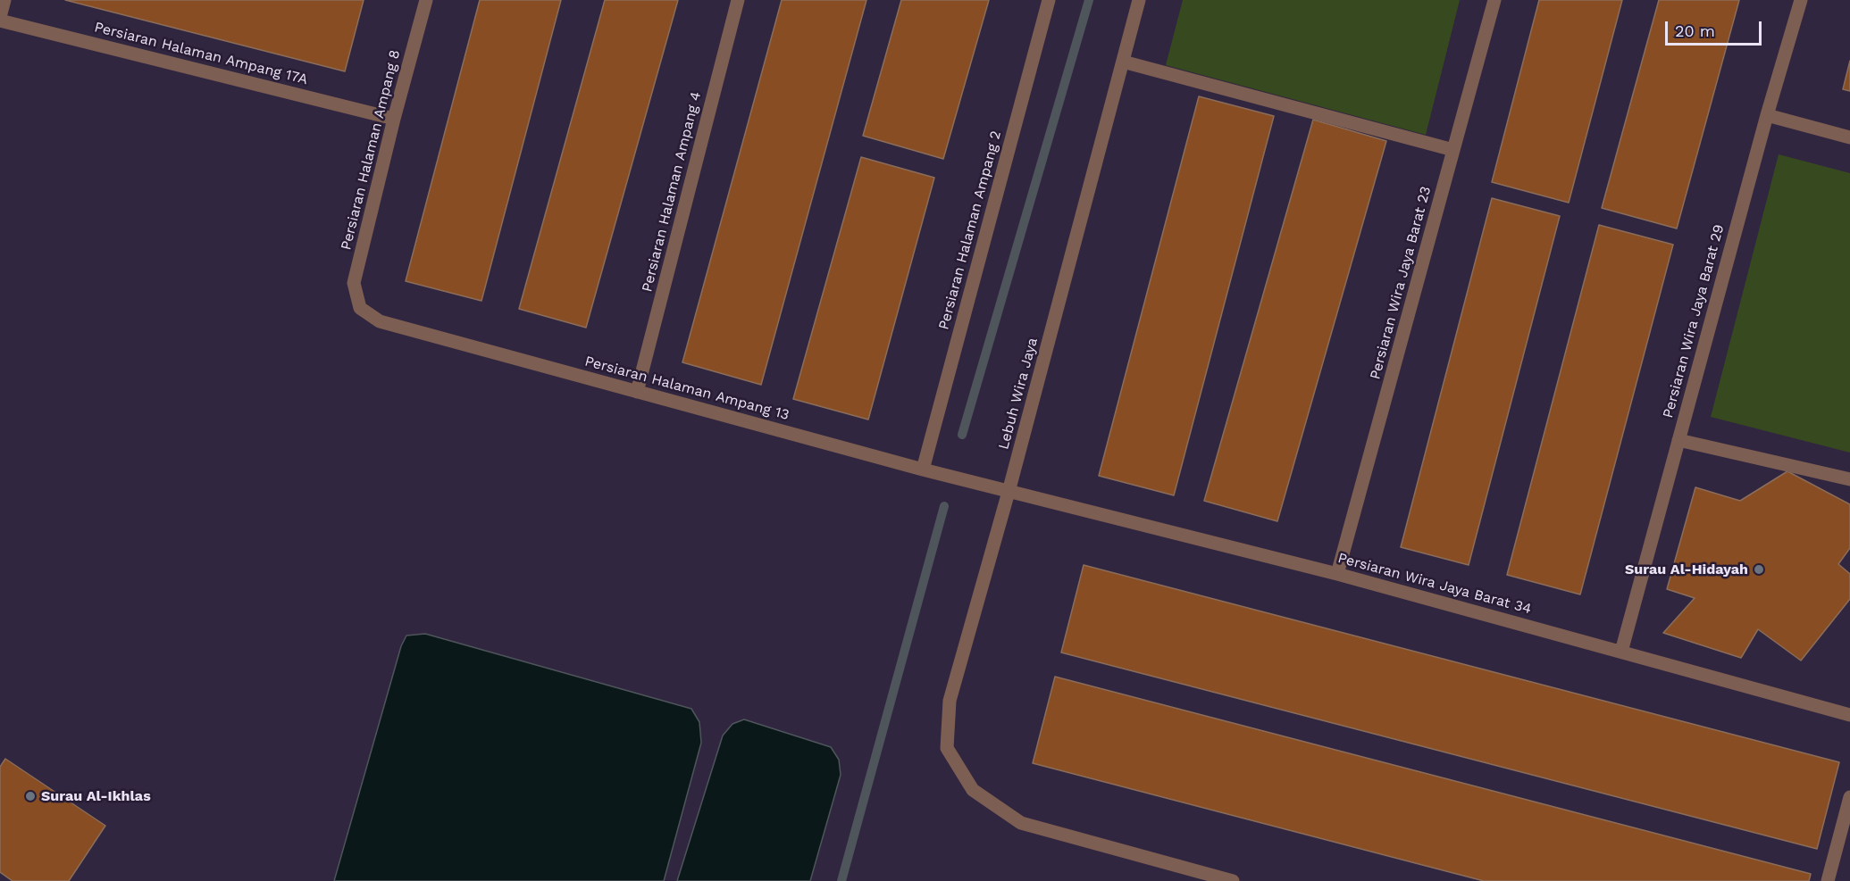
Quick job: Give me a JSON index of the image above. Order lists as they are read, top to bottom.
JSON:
{
  "streets": {
    "street": [
      "Persiaran Halaman Ampang 17A",
      "Persiaran Halaman Ampang 8",
      "Persiaran Halaman Ampang 4",
      "Persiaran Halaman Ampang 2",
      "Persiaran Wira Jaya Barat 23",
      "Persiaran Wira Jaya Barat 29",
      "Persiaran Halaman Ampang 13",
      "Lebuh Wira Jaya",
      "Persiaran Wira Jaya Barat 34"
    ]
  },
  "crossings": [
    ["Persiaran Halaman Ampang 17A", "Persiaran Halaman Ampang 8"],
    ["Persiaran Halaman Ampang 8", "Persiaran Halaman Ampang 13"],
    ["Persiaran Halaman Ampang 4", "Persiaran Halaman Ampang 13"],
    ["Persiaran Halaman Ampang 2", "Persiaran Halaman Ampang 13"],
    ["Persiaran Wira Jaya Barat 23", "Persiaran Wira Jaya Barat 34"],
    ["Persiaran Wira Jaya Barat 29", "Persiaran Wira Jaya Barat 34"],
    ["Persiaran Halaman Ampang 13", "Lebuh Wira Jaya"],
    ["Persiaran Halaman Ampang 13", "Persiaran Wira Jaya Barat 34"],
    ["Lebuh Wira Jaya", "Persiaran Wira Jaya Barat 34"]
  ],
  "places": ["Surau Al-Hidayah", "Surau Al-Ikhlas"],
  "scale_bar": "20 m"
}
